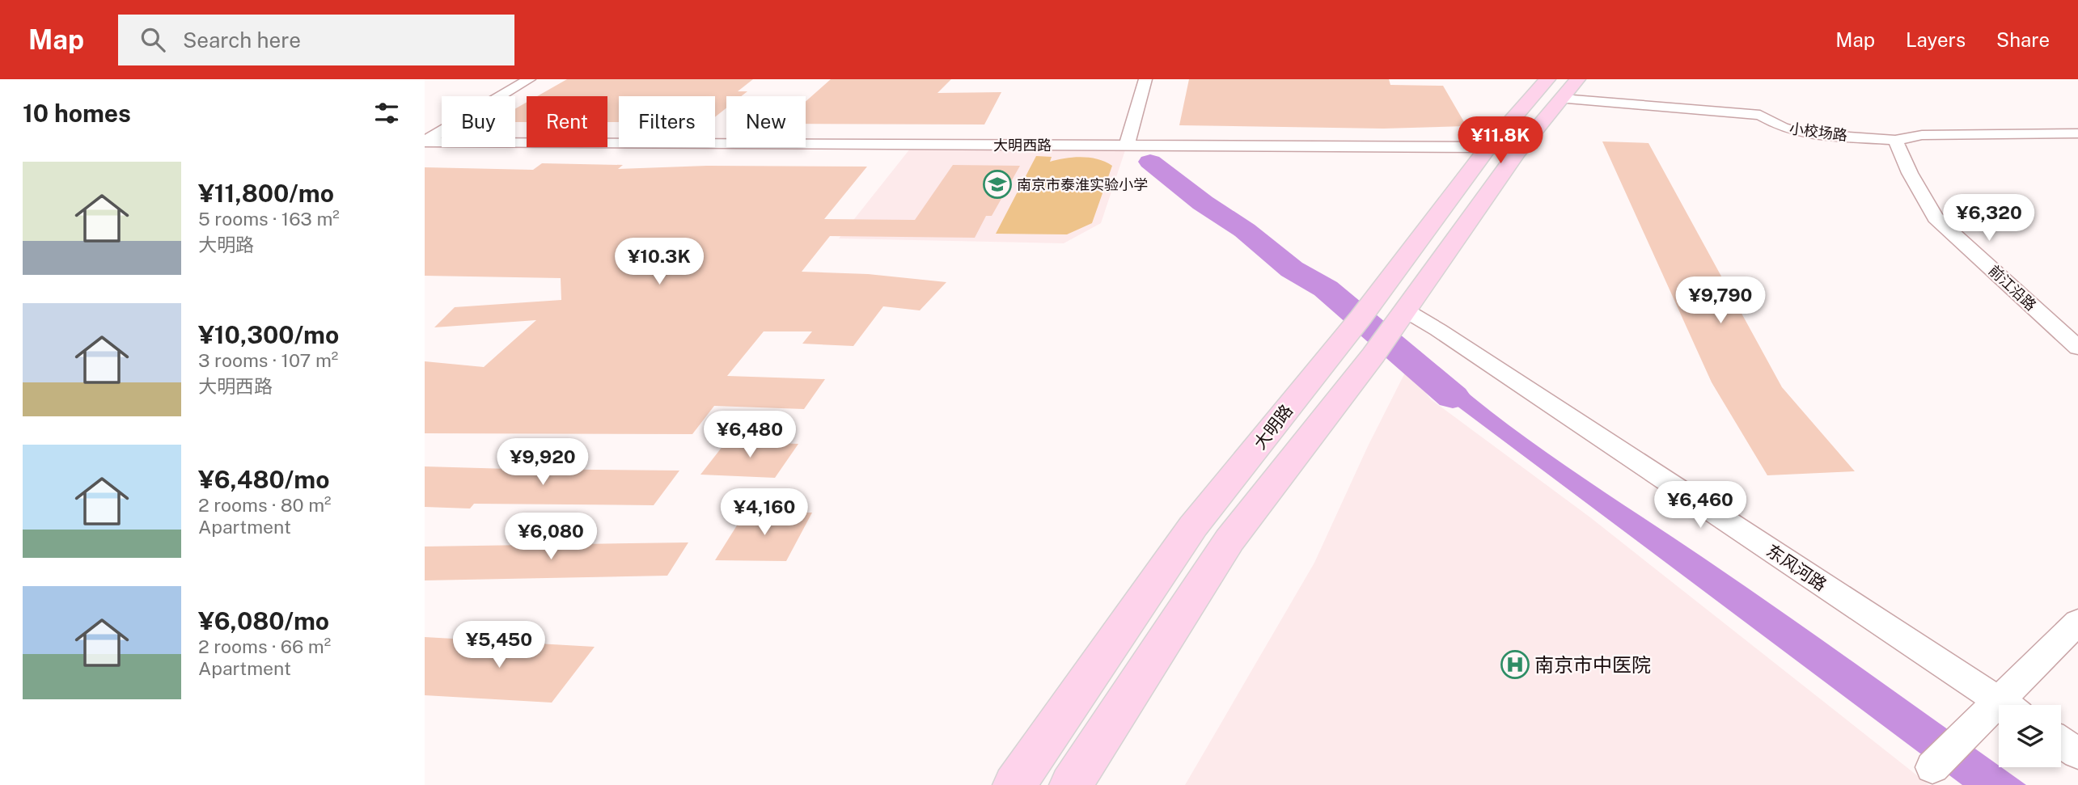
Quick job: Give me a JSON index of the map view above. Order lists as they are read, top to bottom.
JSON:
{
  "streets": {
    "main road": ["大明路"],
    "street": [
      "小校场路",
      "大明西路",
      "前江沿路",
      "东风河路"
    ]
  },
  "crossings": [
    ["小校场路", "前江沿路"],
    ["小校场路", "大明路"],
    ["大明西路", "大明路"]
  ],
  "places": {
    "school or university": ["南京市泰淮实验小学"],
    "hospital": ["南京市中医院"]
  },
  "page": {
    "header": "Map",
    "search": "Search here",
    "nav": ["Map", "Layers", "Share"],
    "heading": "10 homes",
    "chip": [
      "Buy",
      "Rent",
      "Filters",
      "New"
    ],
    "price": [
      "¥11.8K",
      "¥6,320",
      "¥10.3K",
      "¥9,790",
      "¥6,480",
      "¥9,920",
      "¥6,460",
      "¥4,160",
      "¥6,080",
      "¥5,450"
    ],
    "list": [
      {
        "name": "¥11,800/mo",
        "note": "5 rooms · 163 m² · 大明路"
      },
      {
        "name": "¥10,300/mo",
        "note": "3 rooms · 107 m² · 大明西路"
      },
      {
        "name": "¥6,480/mo",
        "note": "2 rooms · 80 m² · Apartment"
      },
      {
        "name": "¥6,080/mo",
        "note": "2 rooms · 66 m² · Apartment"
      }
    ]
  }
}
